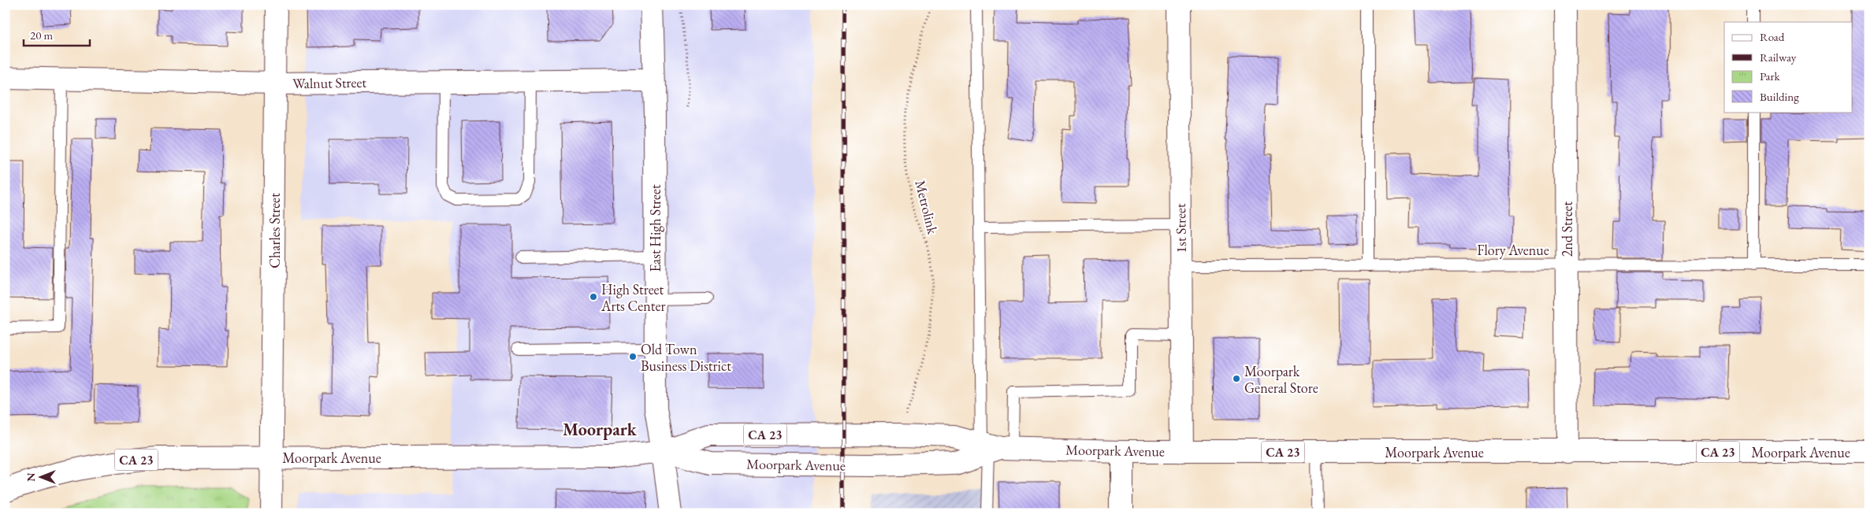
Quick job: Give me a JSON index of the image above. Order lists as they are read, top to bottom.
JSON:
{
  "streets": {
    "street": [
      "Walnut Street",
      "East High Street",
      "1st Street",
      "2nd Street",
      "Charles Street",
      "CA 23",
      "Moorpark Avenue"
    ],
    "lane": ["Flory Avenue"],
    "path": ["Metrolink"]
  },
  "crossings": [
    ["Walnut Street", "East High Street"],
    ["Walnut Street", "Charles Street"],
    ["East High Street", "Moorpark Avenue"],
    ["1st Street", "Flory Avenue"],
    ["1st Street", "Moorpark Avenue"],
    ["2nd Street", "Flory Avenue"],
    ["2nd Street", "Moorpark Avenue"],
    ["Charles Street", "Moorpark Avenue"]
  ],
  "districts": ["Moorpark"],
  "places": ["High Street Arts Center", "Old Town Business District", "Moorpark General Store"],
  "legend": [
    "Road",
    "Railway",
    "Park",
    "Building"
  ],
  "scale_bar": "20 m",
  "north": "left"
}
